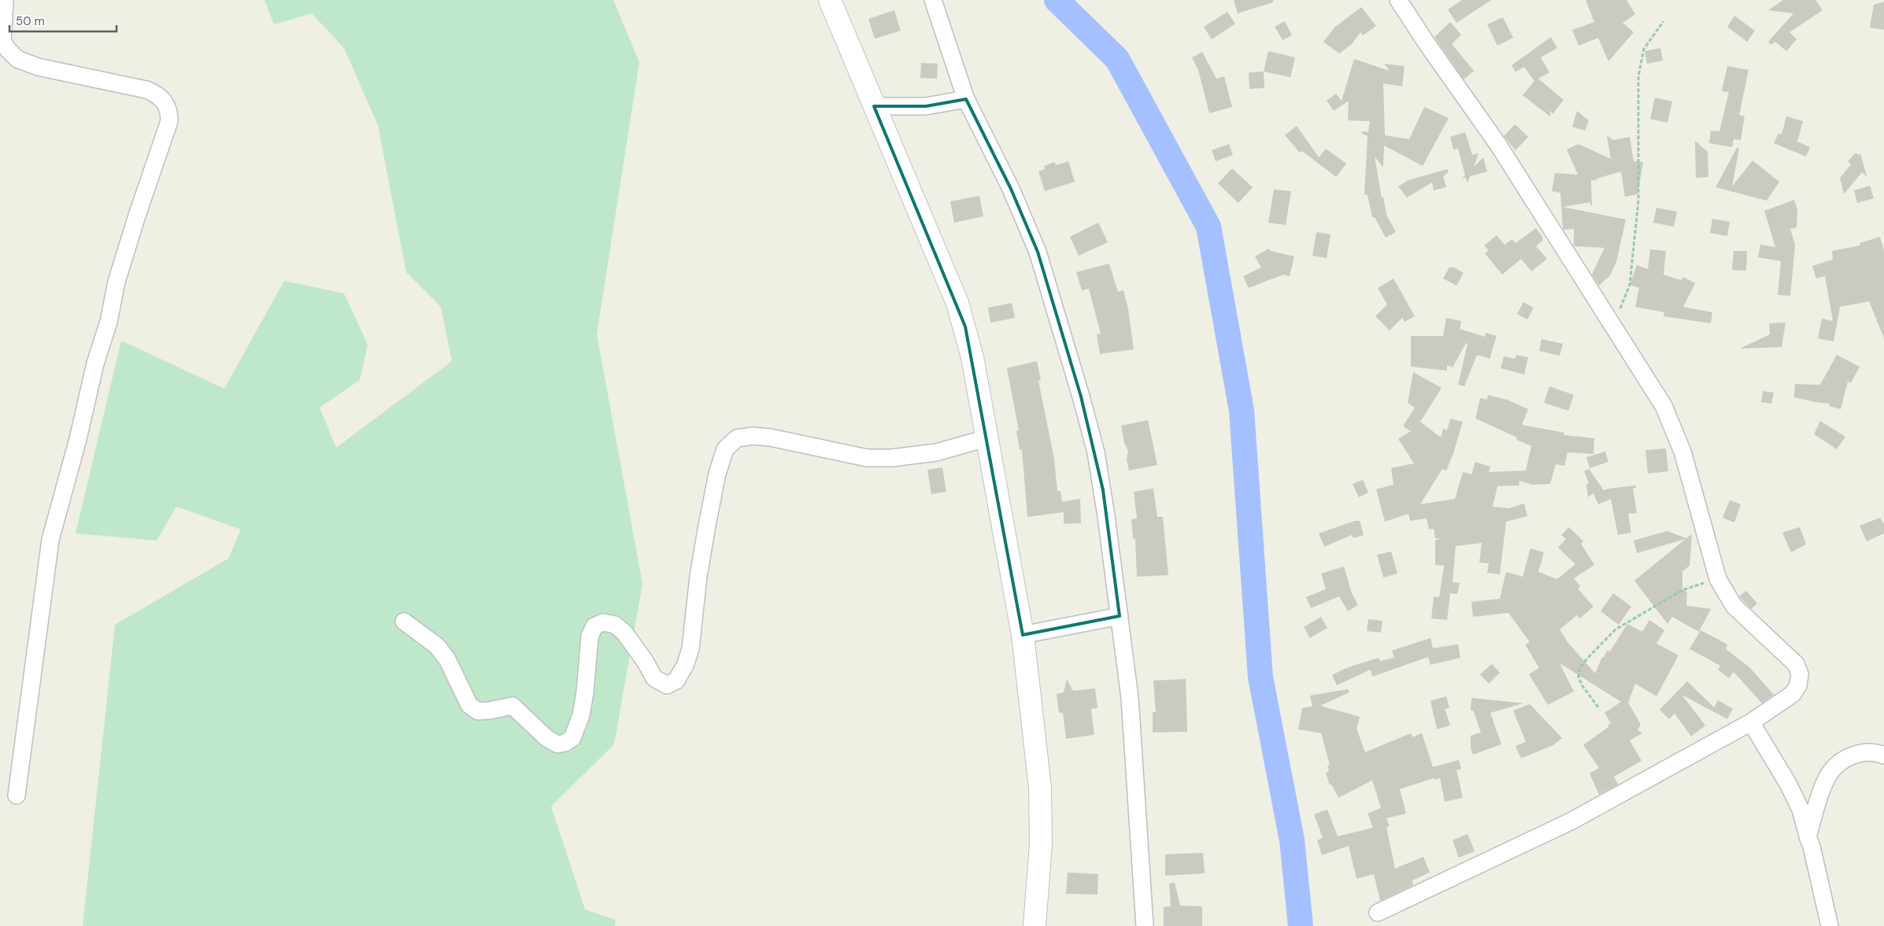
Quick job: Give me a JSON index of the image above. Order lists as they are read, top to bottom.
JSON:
{
  "scale_bar": "50 m"
}
